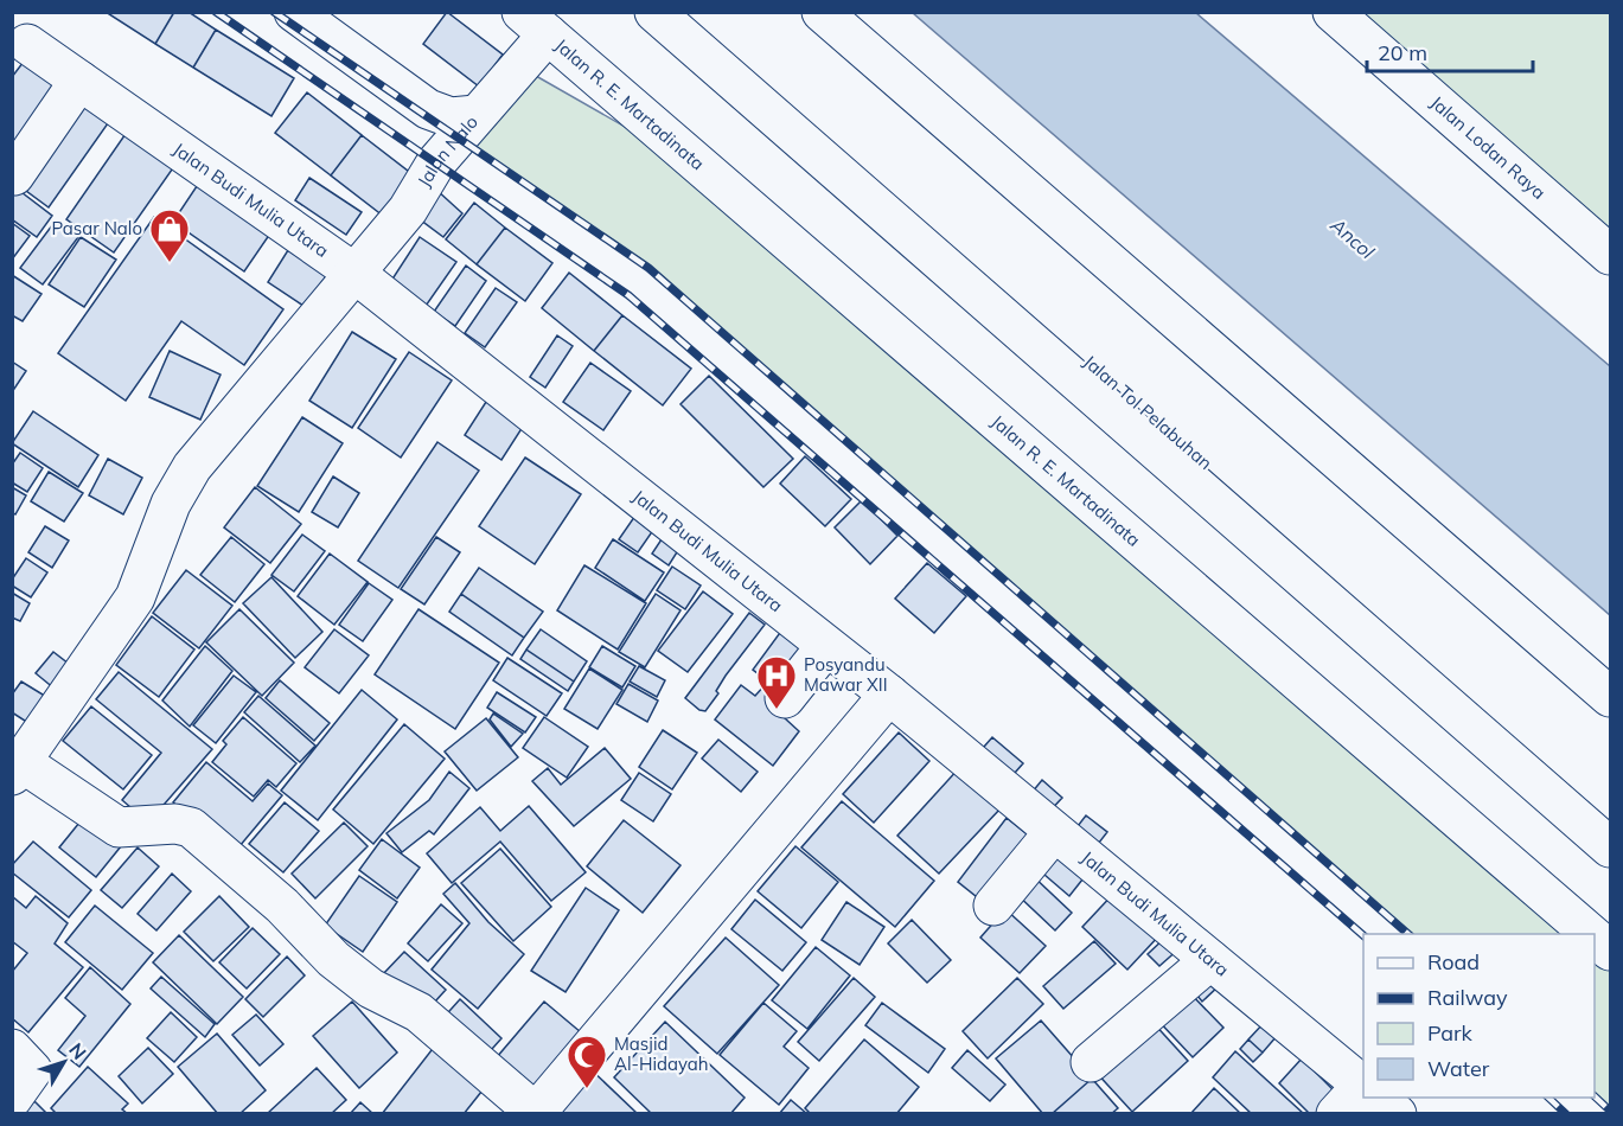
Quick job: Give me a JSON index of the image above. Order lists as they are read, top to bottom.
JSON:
{
  "streets": {
    "main road": [
      "Jalan R. E. Martadinata",
      "Jalan Lodan Raya",
      "Jalan Nalo",
      "Jalan Budi Mulia Utara",
      "Jalan Tol Pelabuhan"
    ]
  },
  "crossings": [
    ["Jalan R. E. Martadinata", "Jalan Nalo"],
    ["Jalan Nalo", "Jalan Budi Mulia Utara"]
  ],
  "water": ["Ancol"],
  "places": {
    "shop": ["Pasar Nalo"],
    "hospital": ["Posyandu Mawar XII"],
    "mosque": ["Masjid Al-Hidayah"]
  },
  "legend": [
    "Road",
    "Railway",
    "Park",
    "Water"
  ],
  "scale_bar": "20 m",
  "north": "top right"
}
